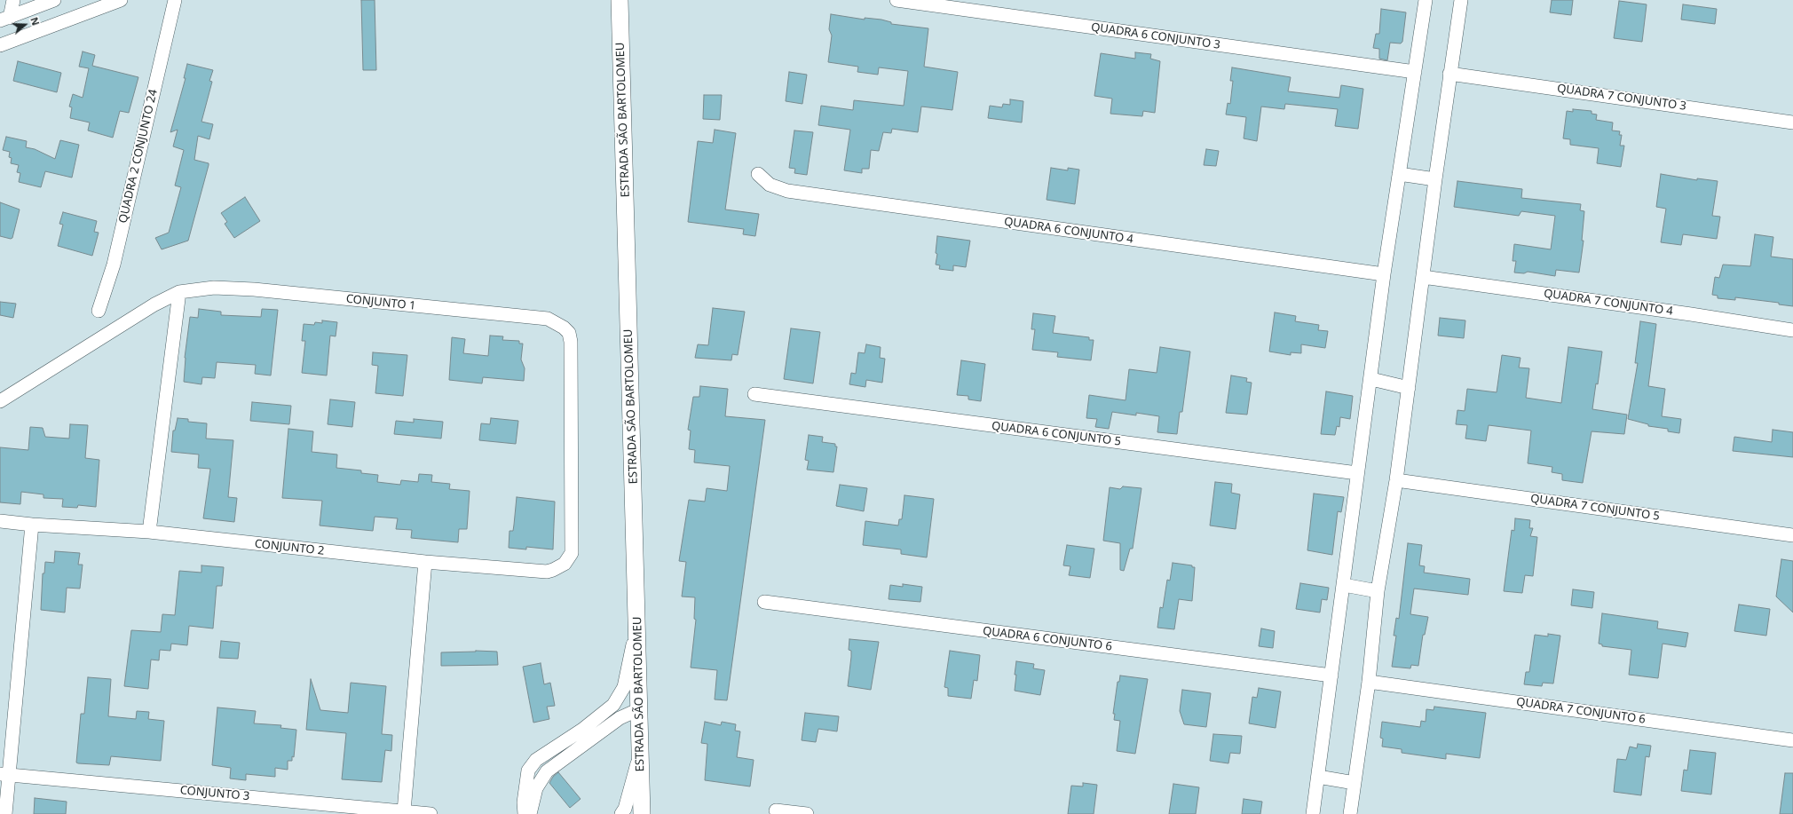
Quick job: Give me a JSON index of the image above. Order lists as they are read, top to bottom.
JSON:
{
  "streets": {
    "street": [
      "QUADRA 6 CONJUNTO 3",
      "QUADRA 7 CONJUNTO 3",
      "ESTRADA SÃO BARTOLOMEU",
      "QUADRA 2 CONJUNTO 24",
      "QUADRA 6 CONJUNTO 4",
      "CONJUNTO 1",
      "QUADRA 7 CONJUNTO 4",
      "QUADRA 6 CONJUNTO 5",
      "QUADRA 7 CONJUNTO 5",
      "CONJUNTO 2",
      "QUADRA 6 CONJUNTO 6",
      "QUADRA 7 CONJUNTO 6",
      "CONJUNTO 3"
    ]
  },
  "crossings": [
    ["CONJUNTO 1", "CONJUNTO 2"]
  ],
  "north": "right"
}
